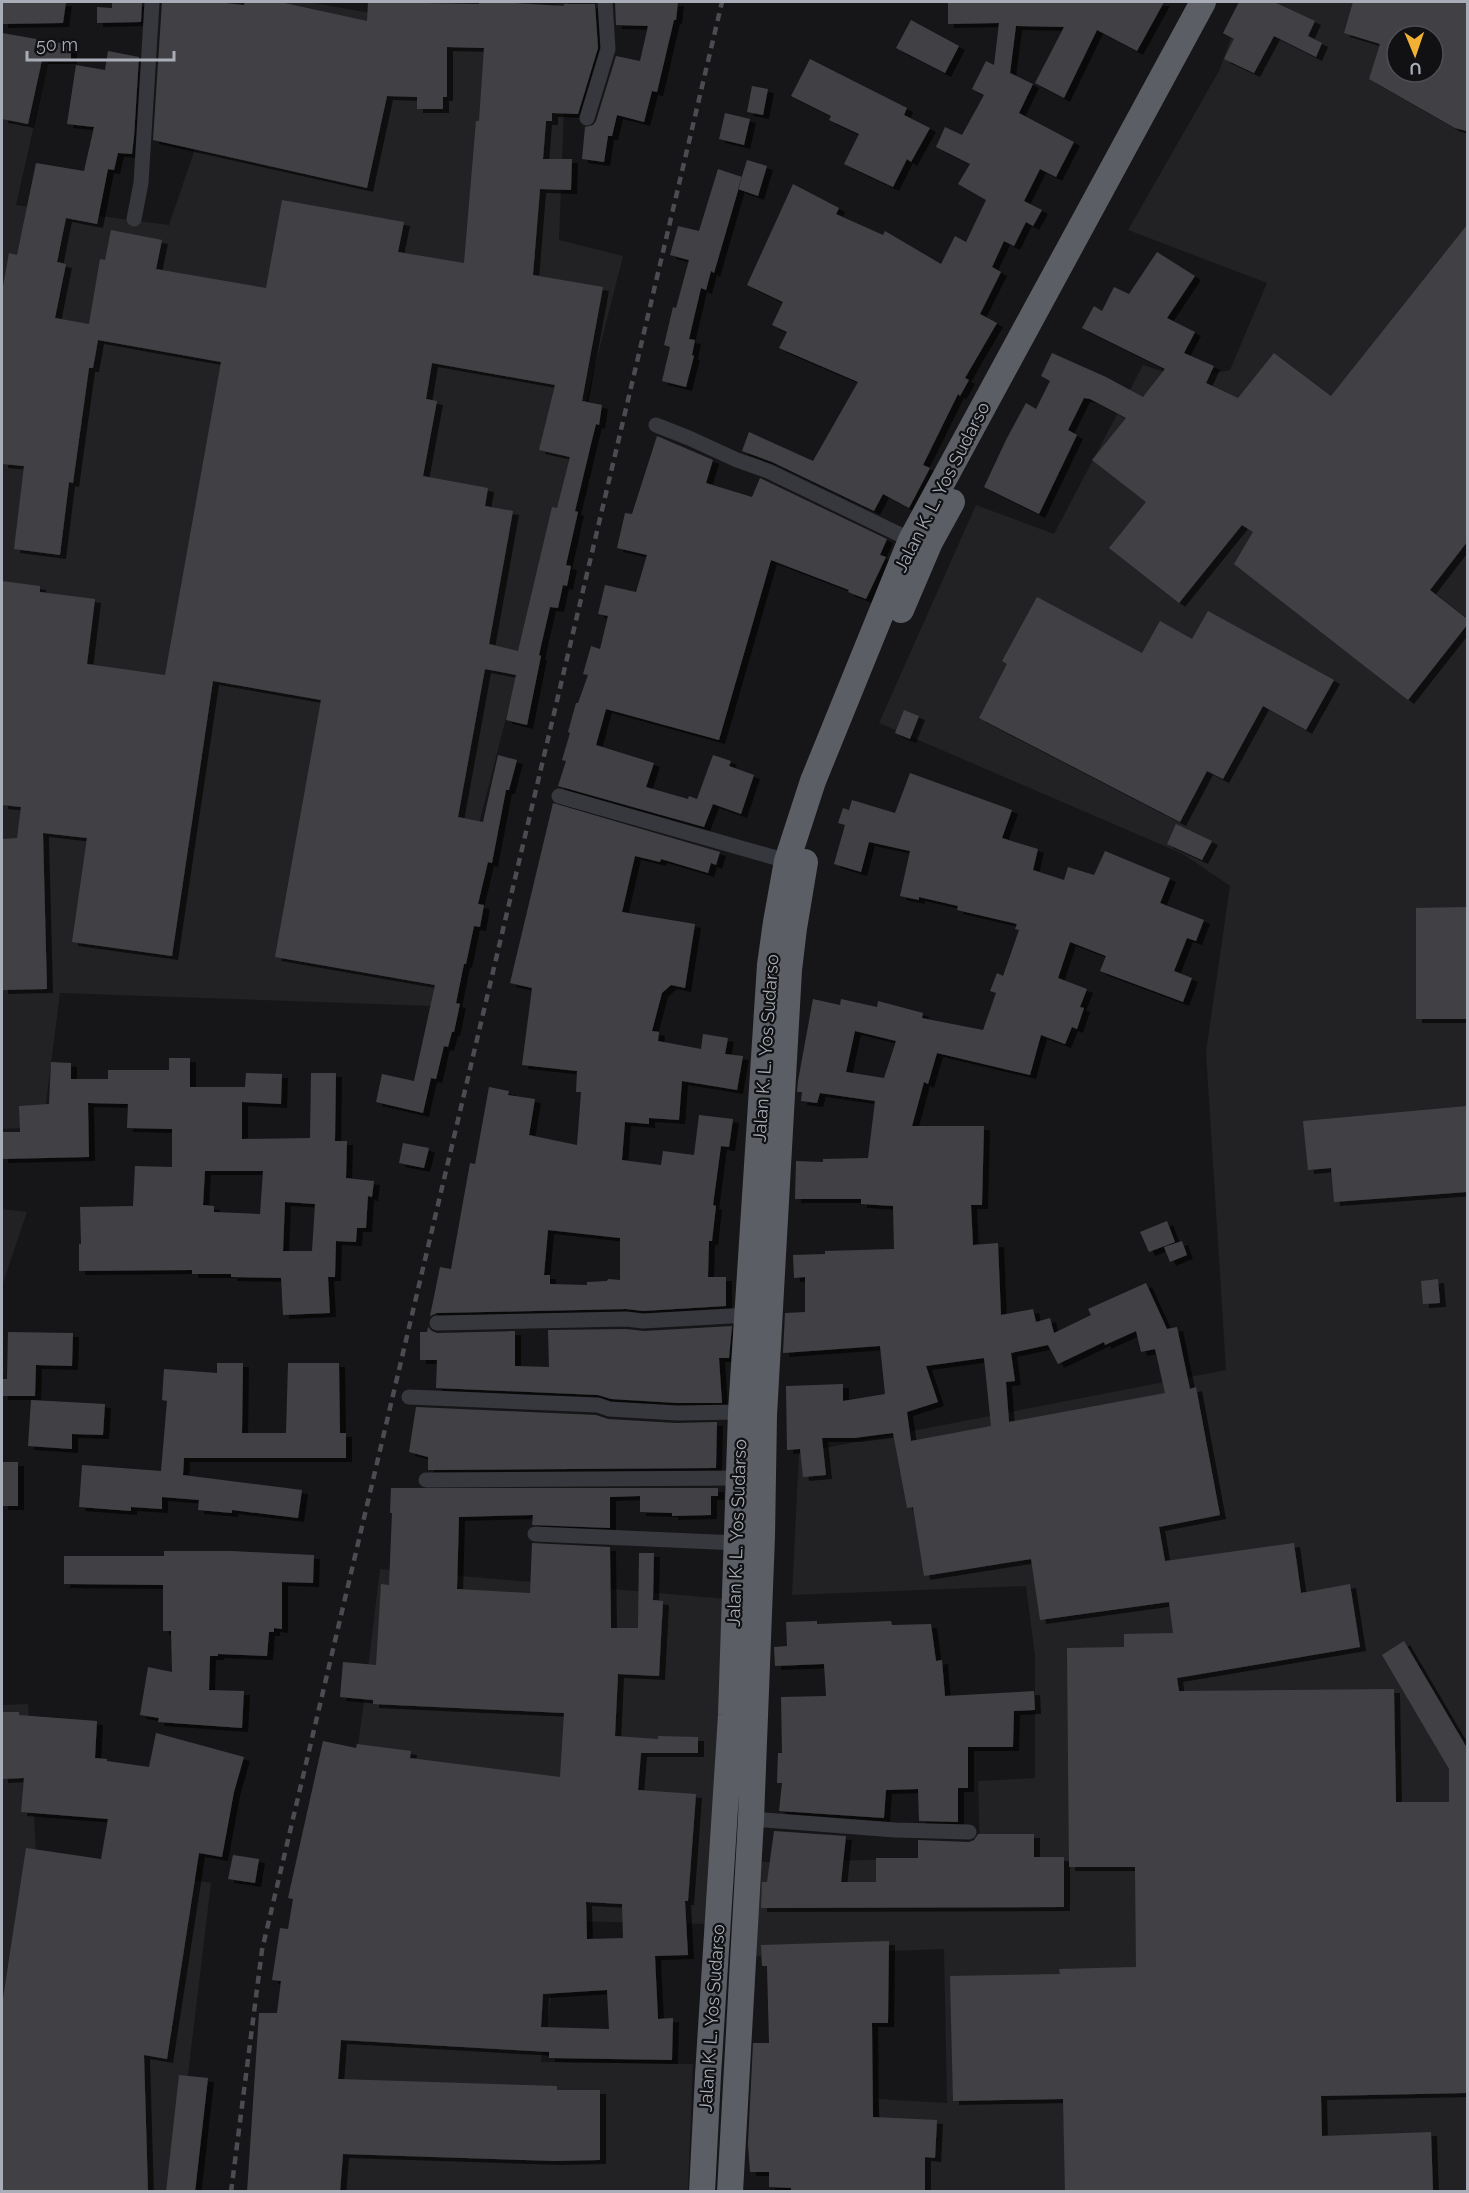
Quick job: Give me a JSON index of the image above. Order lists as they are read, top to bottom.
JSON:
{
  "streets": {
    "highway": ["Jalan K. L. Yos Sudarso"]
  },
  "scale_bar": "50 m",
  "north": "bottom"
}
